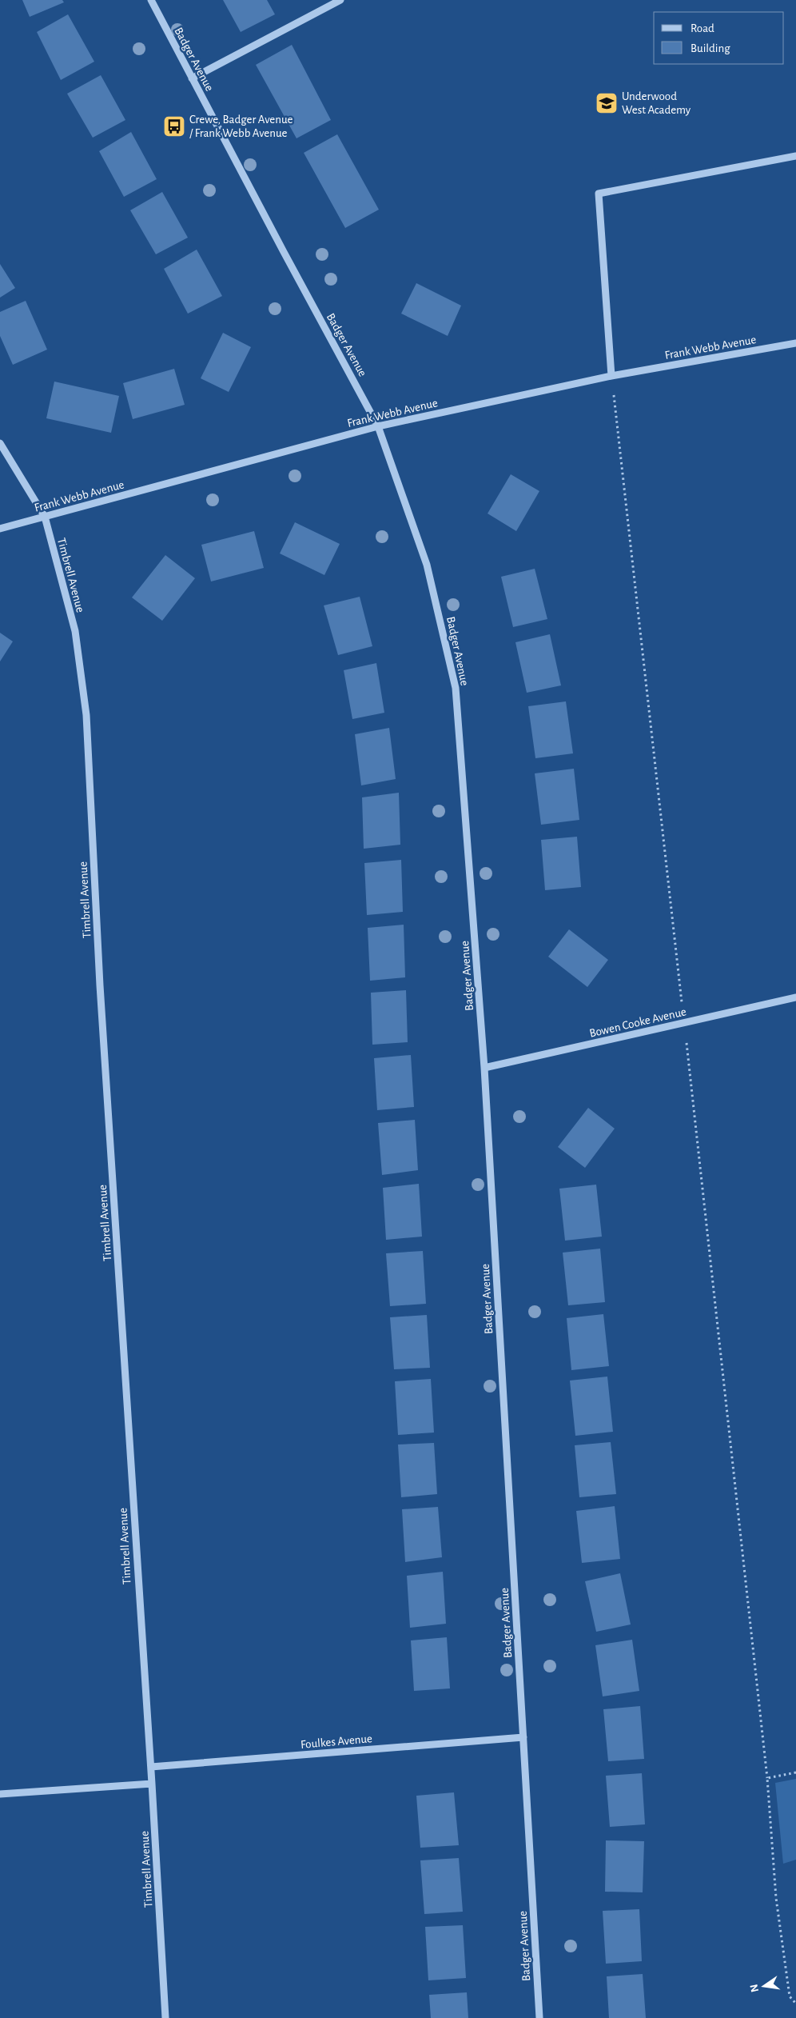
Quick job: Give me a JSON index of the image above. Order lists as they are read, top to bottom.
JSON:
{
  "streets": {
    "street": [
      "Badger Avenue",
      "Frank Webb Avenue",
      "Timbrell Avenue",
      "Bowen Cooke Avenue",
      "Foulkes Avenue"
    ]
  },
  "crossings": [
    ["Badger Avenue", "Frank Webb Avenue"],
    ["Badger Avenue", "Bowen Cooke Avenue"],
    ["Badger Avenue", "Foulkes Avenue"],
    ["Frank Webb Avenue", "Timbrell Avenue"],
    ["Timbrell Avenue", "Foulkes Avenue"]
  ],
  "places": {
    "school or university": ["Underwood West Academy"],
    "bus stop": ["Crewe, Badger Avenue / Frank Webb Avenue"]
  },
  "legend": ["Road", "Building"],
  "north": "left"
}
